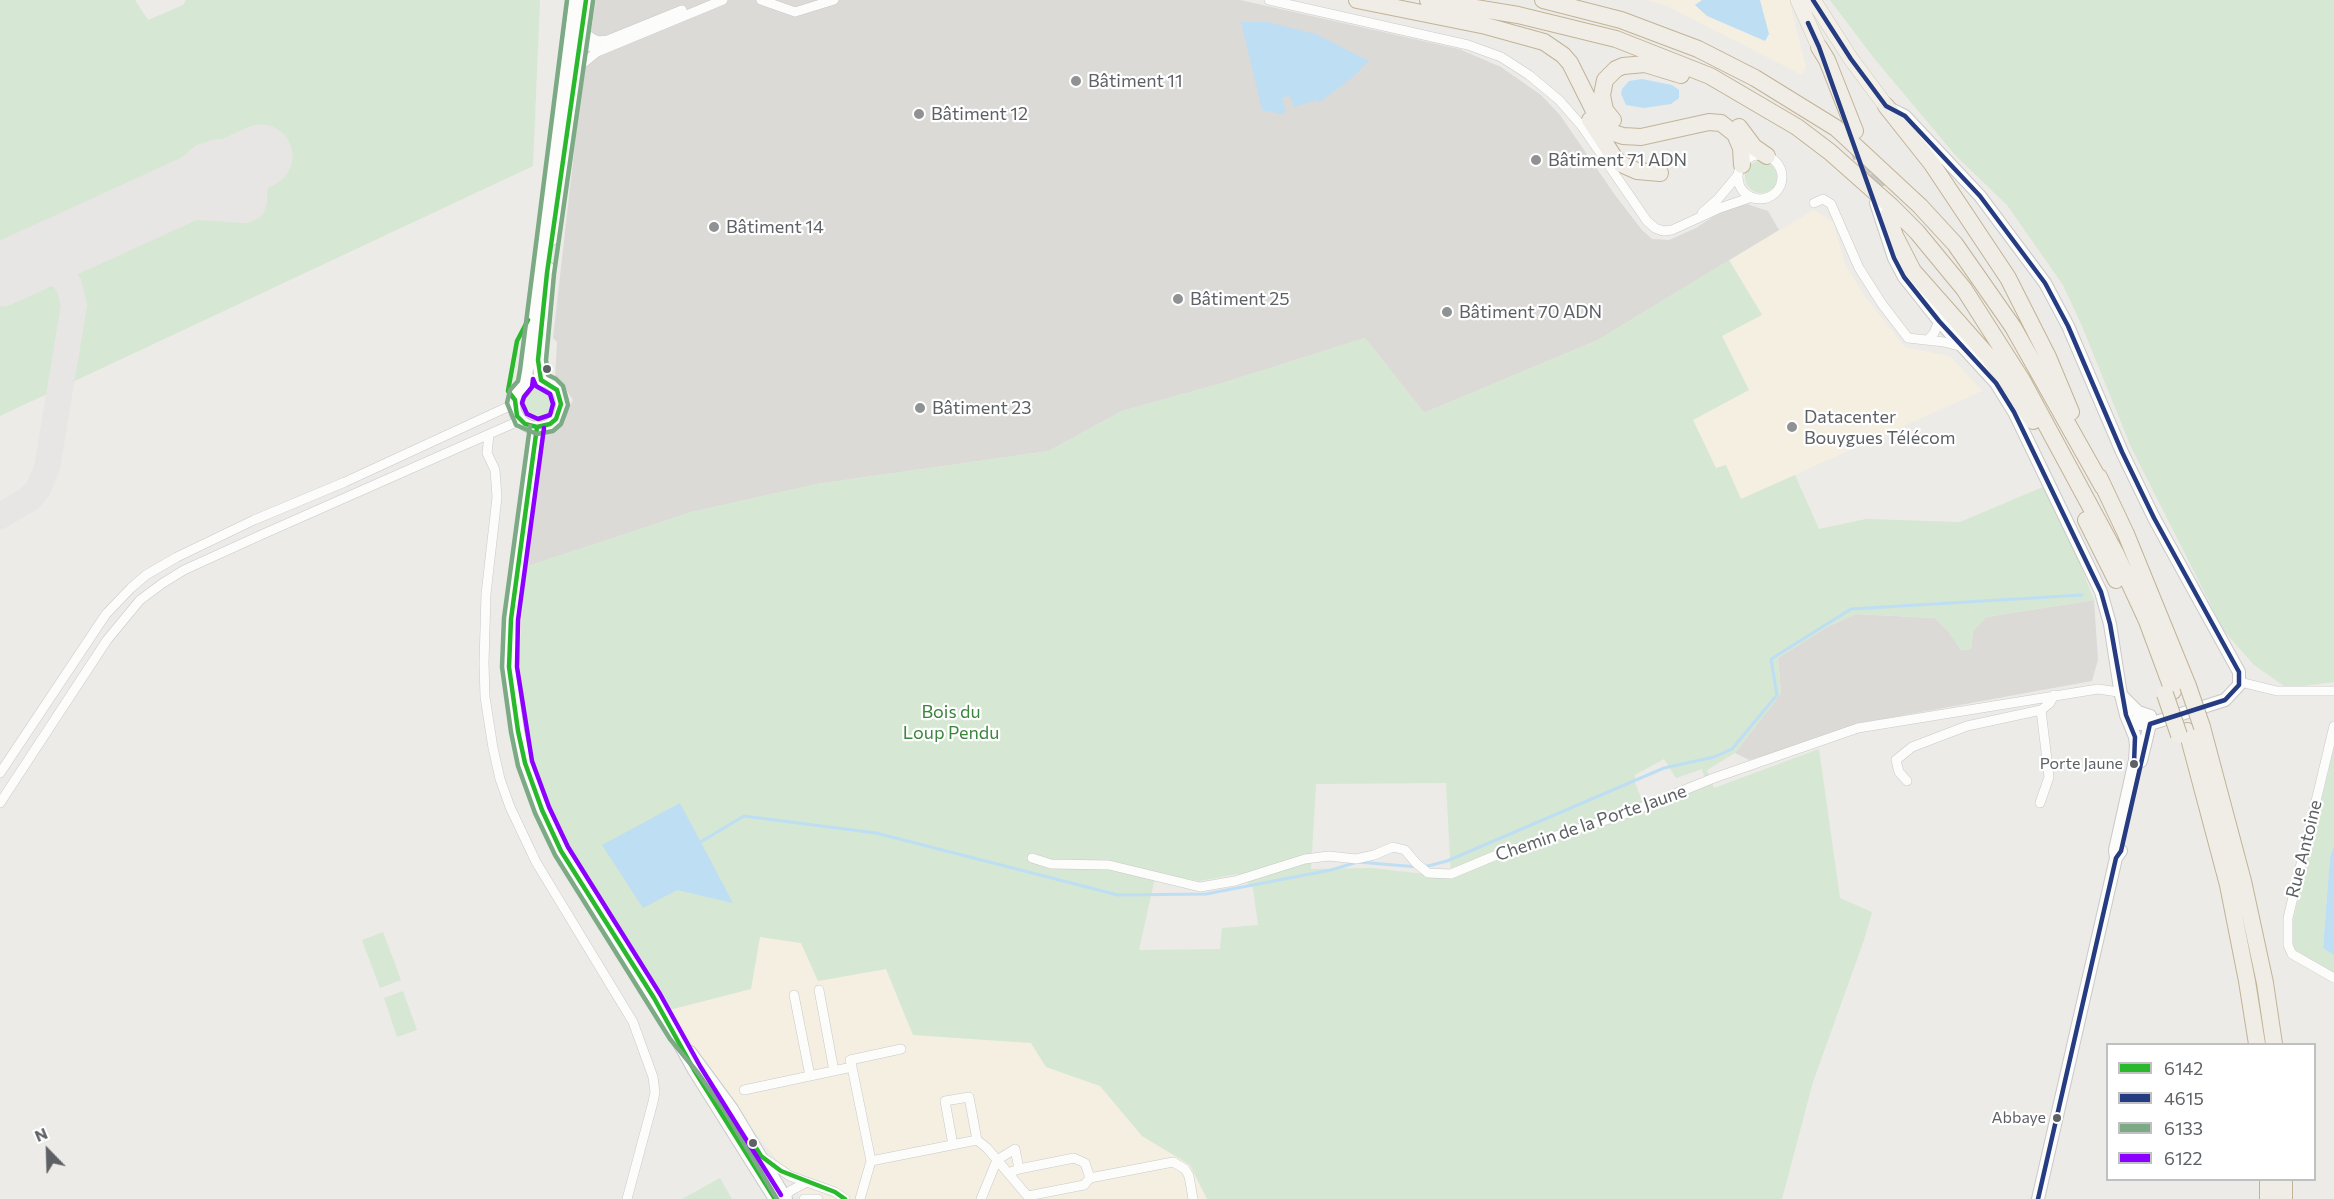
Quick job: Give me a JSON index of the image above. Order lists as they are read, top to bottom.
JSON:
{
  "streets": {
    "street": ["Chemin de la Porte Jaune", "Rue Antoine"]
  },
  "parks": ["Bois du Loup Pendu"],
  "places": [
    "Bâtiment 11",
    "Bâtiment 12",
    "Bâtiment 71 ADN",
    "Bâtiment 14",
    "Bâtiment 25",
    "Bâtiment 70 ADN",
    "Bâtiment 23",
    "Datacenter Bouygues Télécom",
    "Porte Jaune",
    "Abbaye"
  ],
  "lines": [
    "transit line 6142",
    "transit line 4615",
    "transit line 6133",
    "transit line 6122"
  ],
  "legend": [
    "6142",
    "4615",
    "6133",
    "6122"
  ],
  "north": "top left"
}
